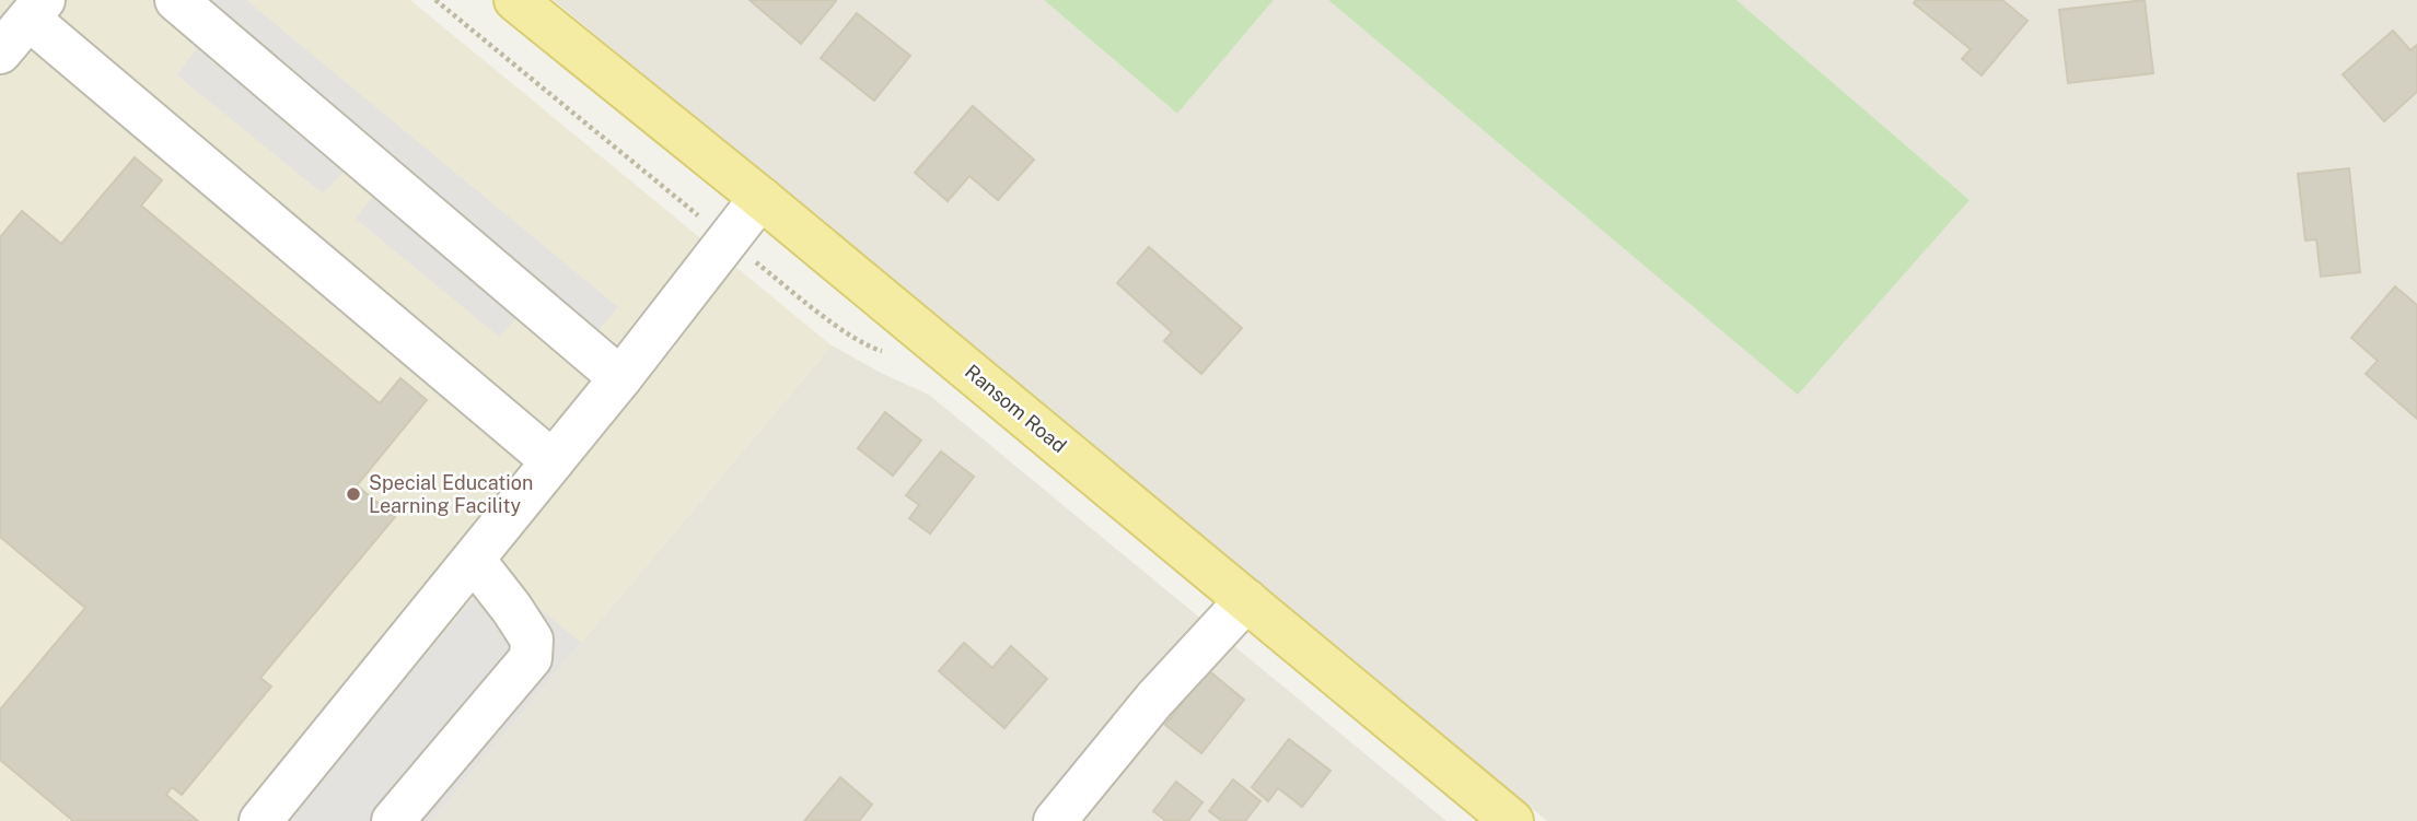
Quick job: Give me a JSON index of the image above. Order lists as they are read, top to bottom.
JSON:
{
  "streets": {
    "main road": ["Ransom Road"]
  },
  "places": ["Special Education Learning Facility"]
}
